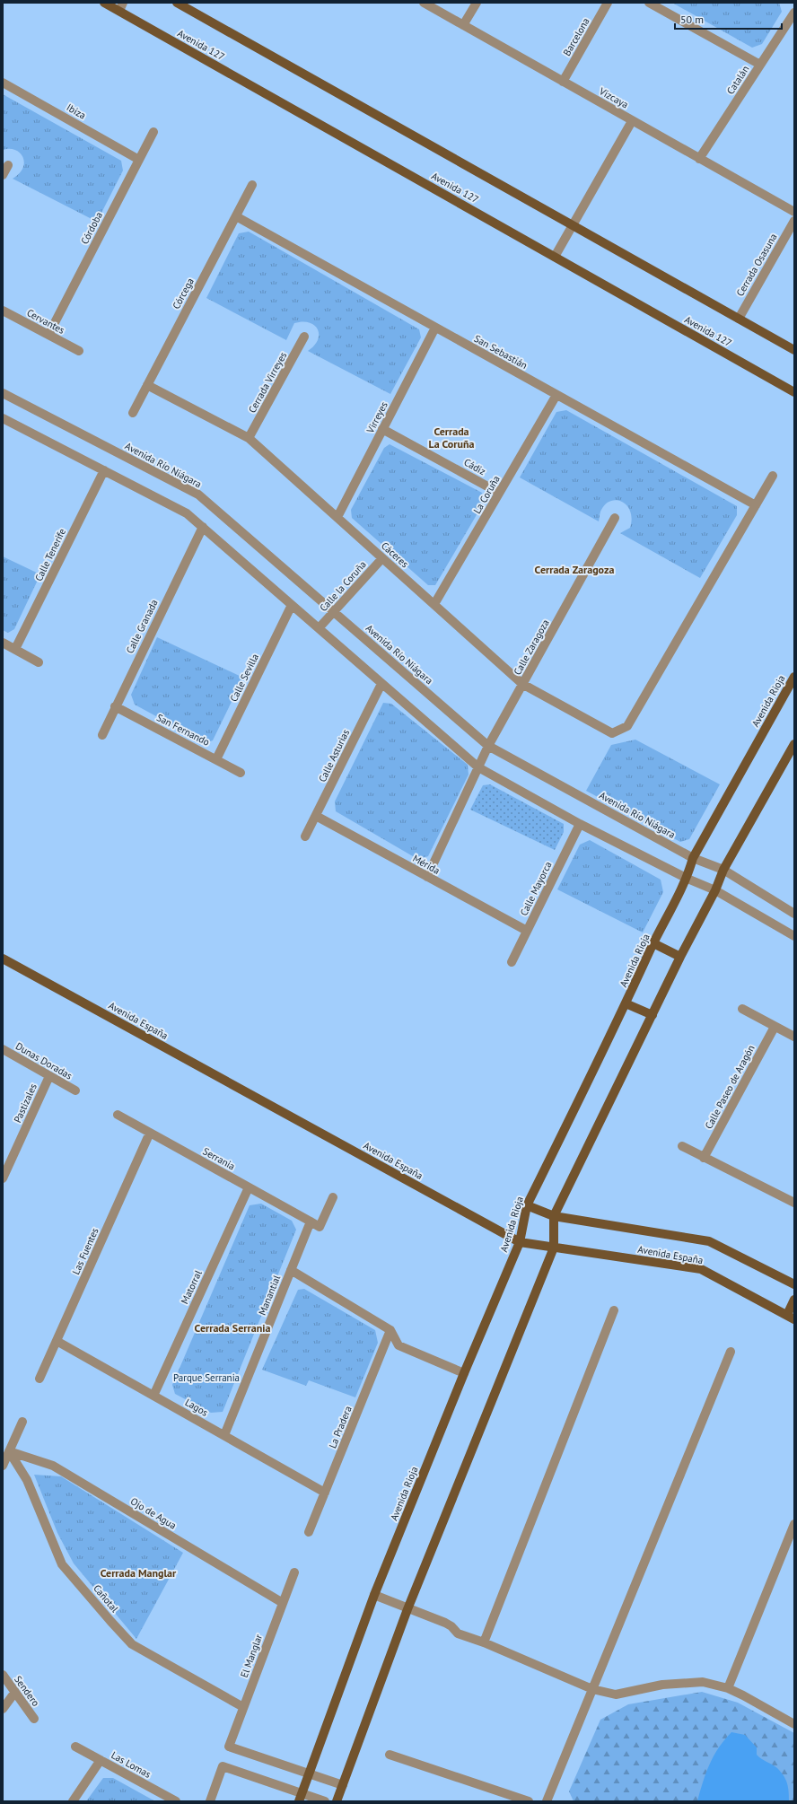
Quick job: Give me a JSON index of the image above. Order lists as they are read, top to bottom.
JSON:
{
  "streets": {
    "main road": ["Avenida 127", "Avenida Rioja", "Avenida España"],
    "street": [
      "Barcelona",
      "Catalán",
      "Vizcaya",
      "Ibiza",
      "Córdoba",
      "Cerrada Osasuna",
      "Córcega",
      "Cervantes",
      "San Sebastián",
      "Cerrada Virreyes",
      "Virreyes",
      "Avenida Río Niágara",
      "Cádiz",
      "La Coruña",
      "Calle Tenerife",
      "Cáceres",
      "Calle la Coruña",
      "Calle Granada",
      "Calle Zaragoza",
      "Calle Sevilla",
      "San Fernando",
      "Calle Asturias",
      "Mérida",
      "Calle Mayorca",
      "Dunas Doradas",
      "Calle Paseo de Aragón",
      "Pastizales",
      "Serrania",
      "Las Fuentes",
      "Matorral",
      "Manantial",
      "Lagos",
      "La Pradera",
      "Ojo de Agua",
      "Cañotal",
      "El Manglar",
      "Sendero",
      "Las Lomas"
    ]
  },
  "crossings": [
    ["Barcelona", "Vizcaya"],
    ["Catalán", "Vizcaya"],
    ["Ibiza", "Córdoba"],
    ["Córdoba", "Cervantes"],
    ["Córcega", "San Sebastián"],
    ["Córcega", "Cáceres"],
    ["San Sebastián", "Virreyes"],
    ["San Sebastián", "La Coruña"],
    ["San Sebastián", "Cáceres"],
    ["Cerrada Virreyes", "Cáceres"],
    ["Virreyes", "Cádiz"],
    ["Virreyes", "Cáceres"],
    ["Avenida Río Niágara", "Calle la Coruña"],
    ["Avenida Río Niágara", "Calle Zaragoza"],
    ["Avenida Río Niágara", "Avenida Rioja"],
    ["Cádiz", "La Coruña"],
    ["La Coruña", "Cáceres"],
    ["Cáceres", "Calle la Coruña"],
    ["Cáceres", "Calle Zaragoza"],
    ["Calle Granada", "San Fernando"],
    ["Calle Zaragoza", "Mérida"],
    ["Calle Sevilla", "San Fernando"],
    ["Avenida Rioja", "Avenida España"],
    ["Avenida Rioja", "El Manglar"],
    ["Calle Asturias", "Mérida"],
    ["Mérida", "Calle Mayorca"],
    ["Dunas Doradas", "Pastizales"],
    ["Serrania", "Las Fuentes"],
    ["Serrania", "Matorral"],
    ["Serrania", "Manantial"],
    ["Las Fuentes", "Lagos"],
    ["Matorral", "Lagos"],
    ["Manantial", "Lagos"],
    ["Lagos", "La Pradera"],
    ["Ojo de Agua", "Cañotal"],
    ["Ojo de Agua", "El Manglar"],
    ["Cañotal", "El Manglar"]
  ],
  "districts": [
    "Cerrada La Coruña",
    "Cerrada Zaragoza",
    "Cerrada Serrania",
    "Cerrada Manglar"
  ],
  "parks": ["Parque Serrania"],
  "scale_bar": "50 m"
}
